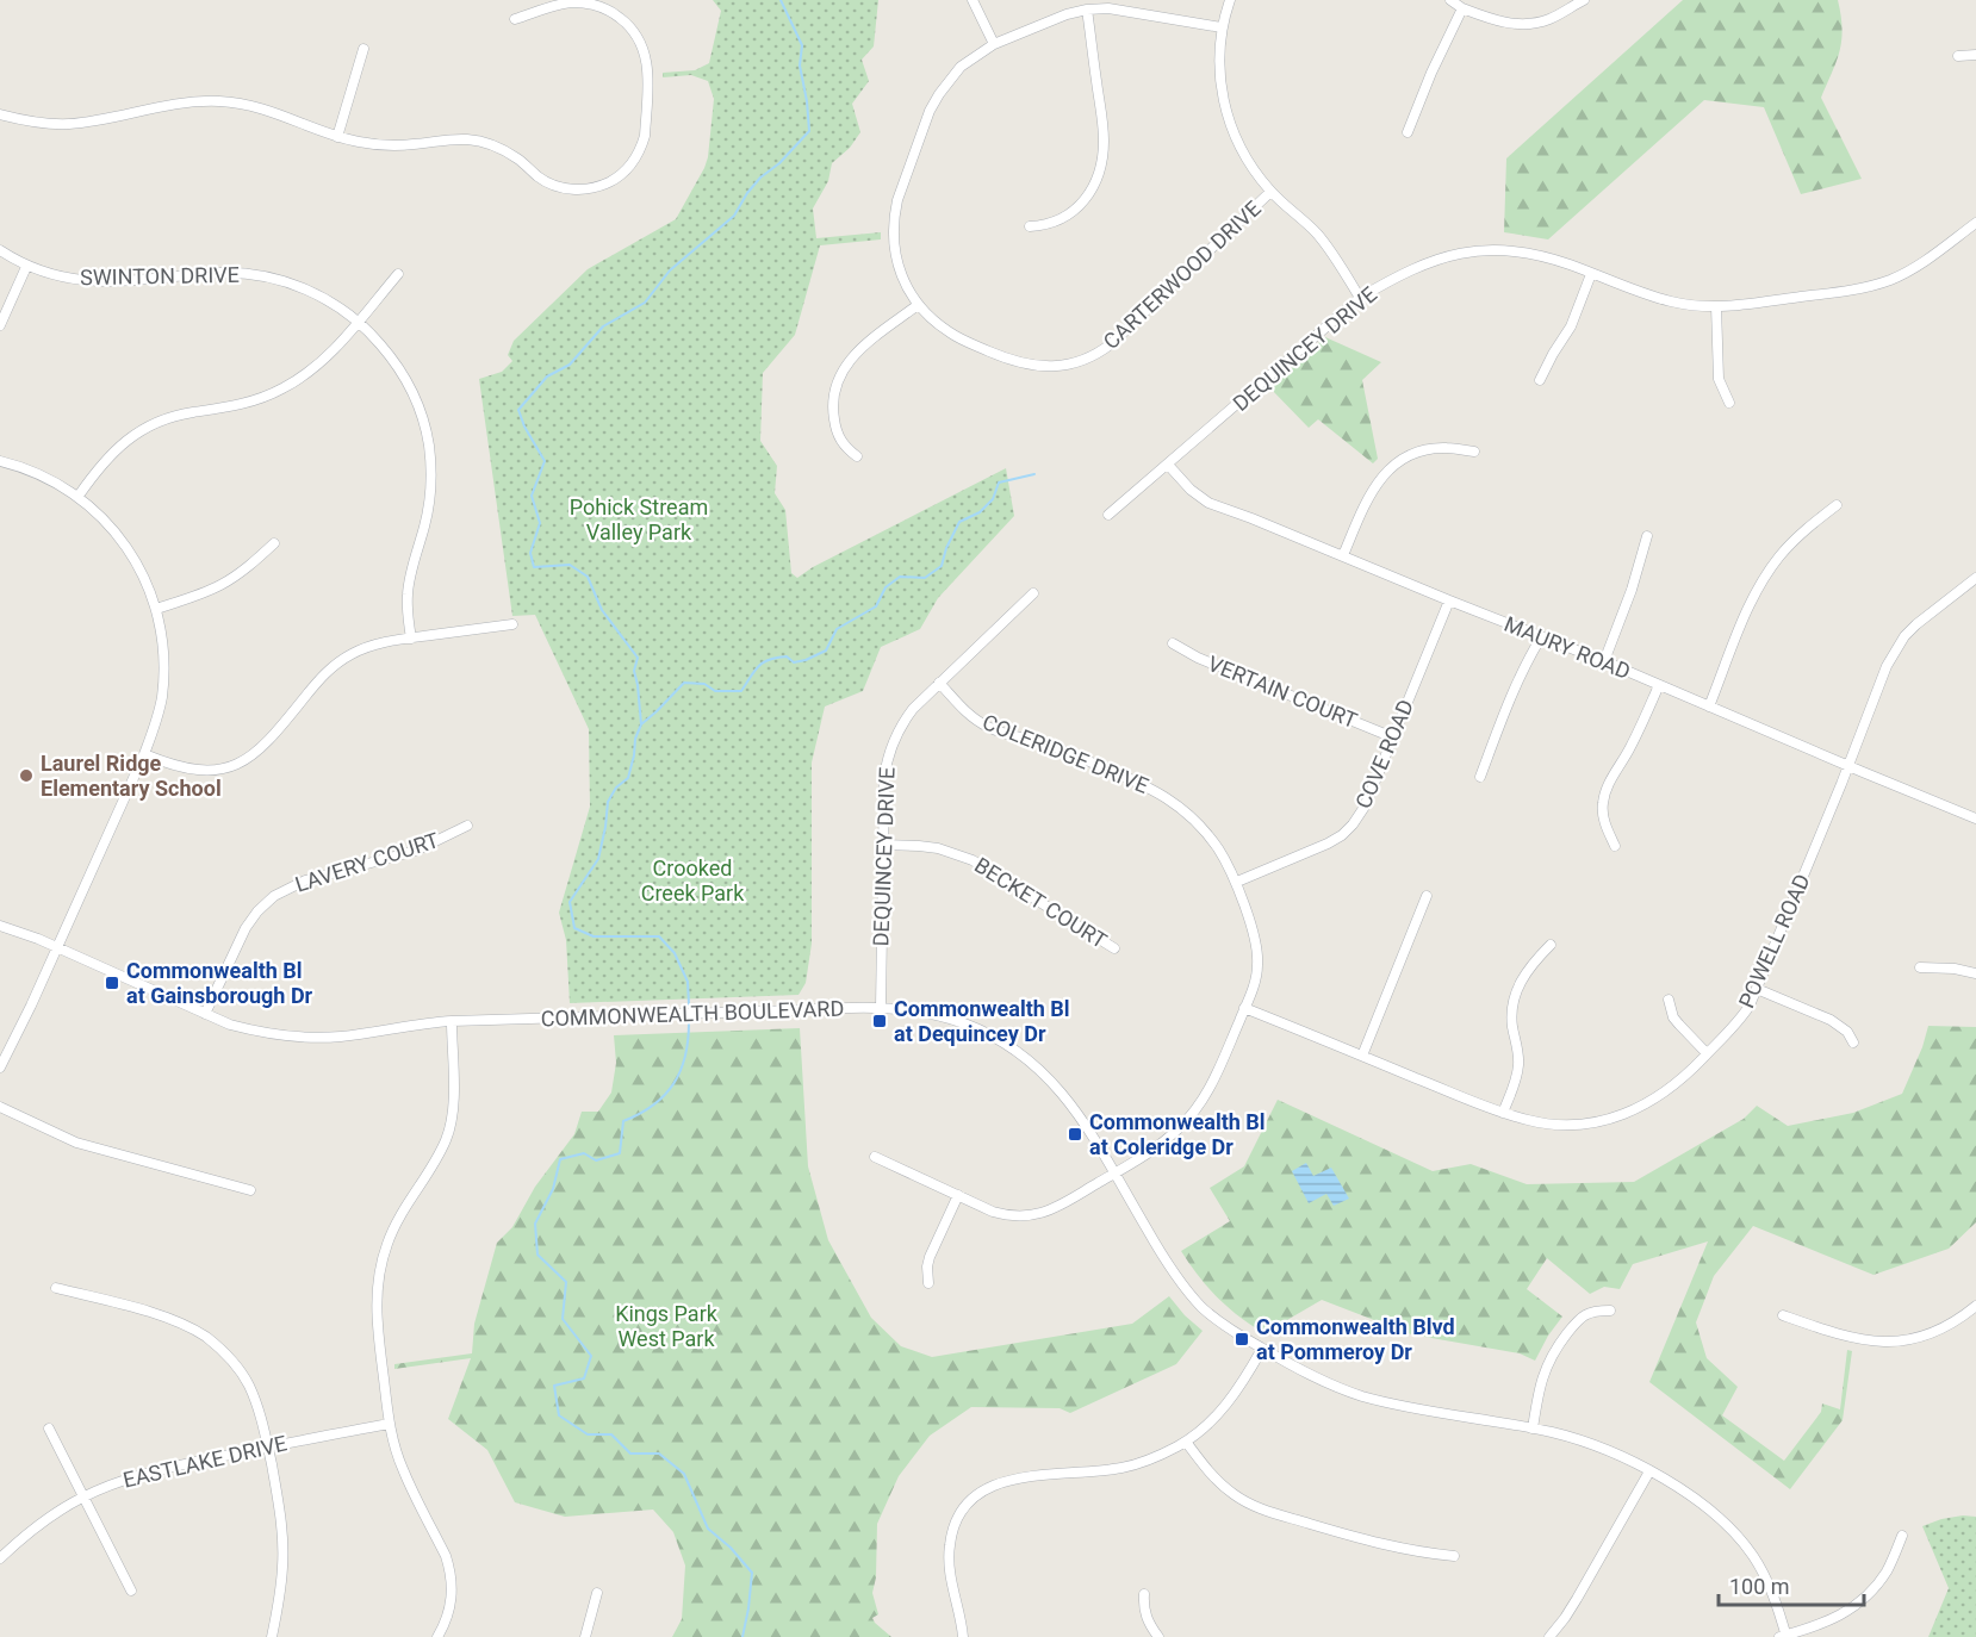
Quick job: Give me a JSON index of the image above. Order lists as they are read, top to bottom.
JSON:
{
  "streets": {
    "street": [
      "CARTERWOOD DRIVE",
      "SWINTON DRIVE",
      "DEQUINCEY DRIVE",
      "MAURY ROAD",
      "VERTAIN COURT",
      "COLERIDGE DRIVE",
      "COVE ROAD",
      "LAVERY COURT",
      "BECKET COURT",
      "POWELL ROAD",
      "COMMONWEALTH BOULEVARD",
      "EASTLAKE DRIVE"
    ]
  },
  "crossings": [
    ["DEQUINCEY DRIVE", "MAURY ROAD"],
    ["DEQUINCEY DRIVE", "COLERIDGE DRIVE"],
    ["DEQUINCEY DRIVE", "BECKET COURT"],
    ["DEQUINCEY DRIVE", "COMMONWEALTH BOULEVARD"],
    ["MAURY ROAD", "COVE ROAD"],
    ["MAURY ROAD", "POWELL ROAD"],
    ["VERTAIN COURT", "COVE ROAD"],
    ["COLERIDGE DRIVE", "COVE ROAD"],
    ["COLERIDGE DRIVE", "POWELL ROAD"],
    ["COLERIDGE DRIVE", "COMMONWEALTH BOULEVARD"],
    ["LAVERY COURT", "COMMONWEALTH BOULEVARD"]
  ],
  "parks": ["Pohick Stream Valley Park", "Crooked Creek Park", "Kings Park West Park"],
  "places": {
    "other": ["Laurel Ridge Elementary School"],
    "transit": [
      "Commonwealth Bl at Gainsborough Dr",
      "Commonwealth Bl at Dequincey Dr",
      "Commonwealth Bl at Coleridge Dr",
      "Commonwealth Blvd at Pommeroy Dr"
    ]
  },
  "scale_bar": "100 m"
}
